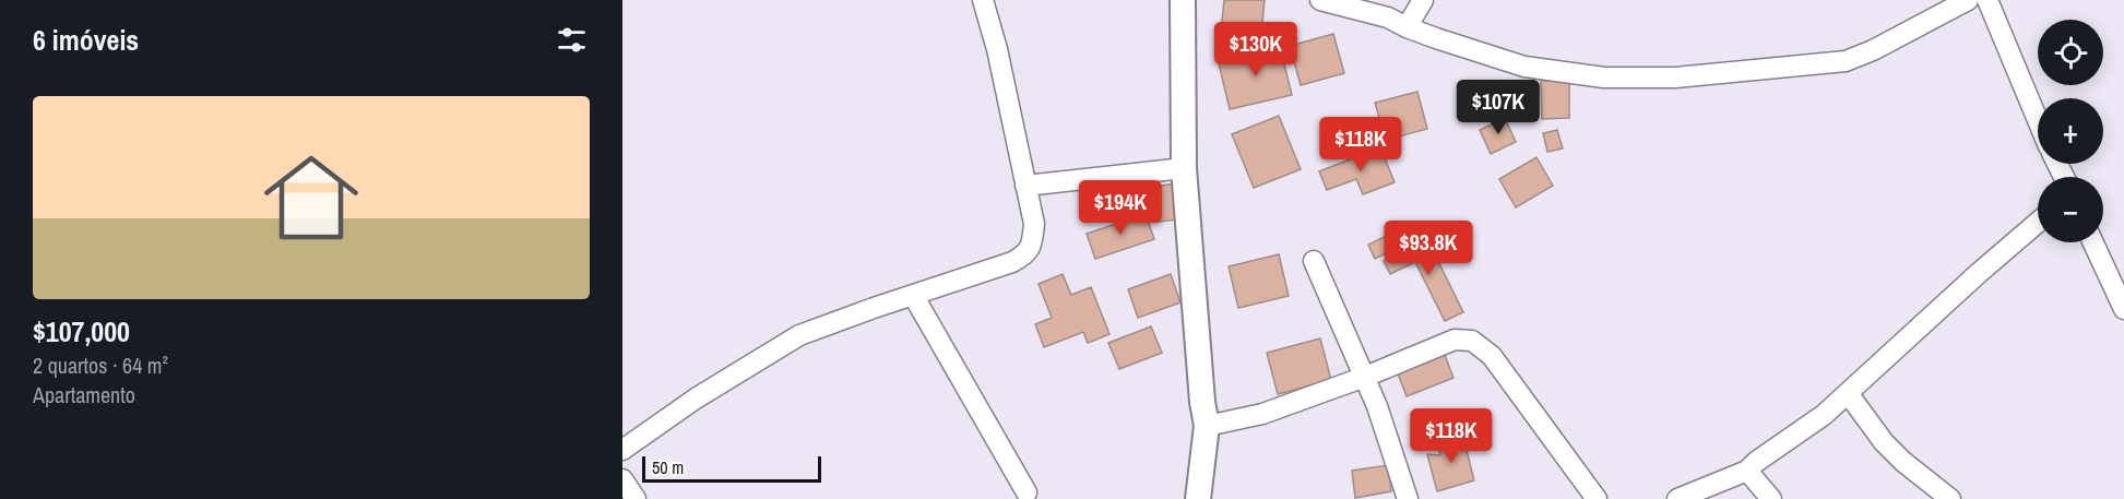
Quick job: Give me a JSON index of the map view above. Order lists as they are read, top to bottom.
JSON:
{
  "scale_bar": "50 m",
  "page": {
    "heading": "6 imóveis",
    "map_buttons": ["+", "−"],
    "price": [
      "$130K",
      "$107K",
      "$118K",
      "$194K",
      "$93.8K",
      "$118K"
    ],
    "list": [
      {
        "name": "$107,000",
        "note": "2 quartos · 64 m² · Apartamento"
      }
    ],
    "scale": "50 m"
  }
}
